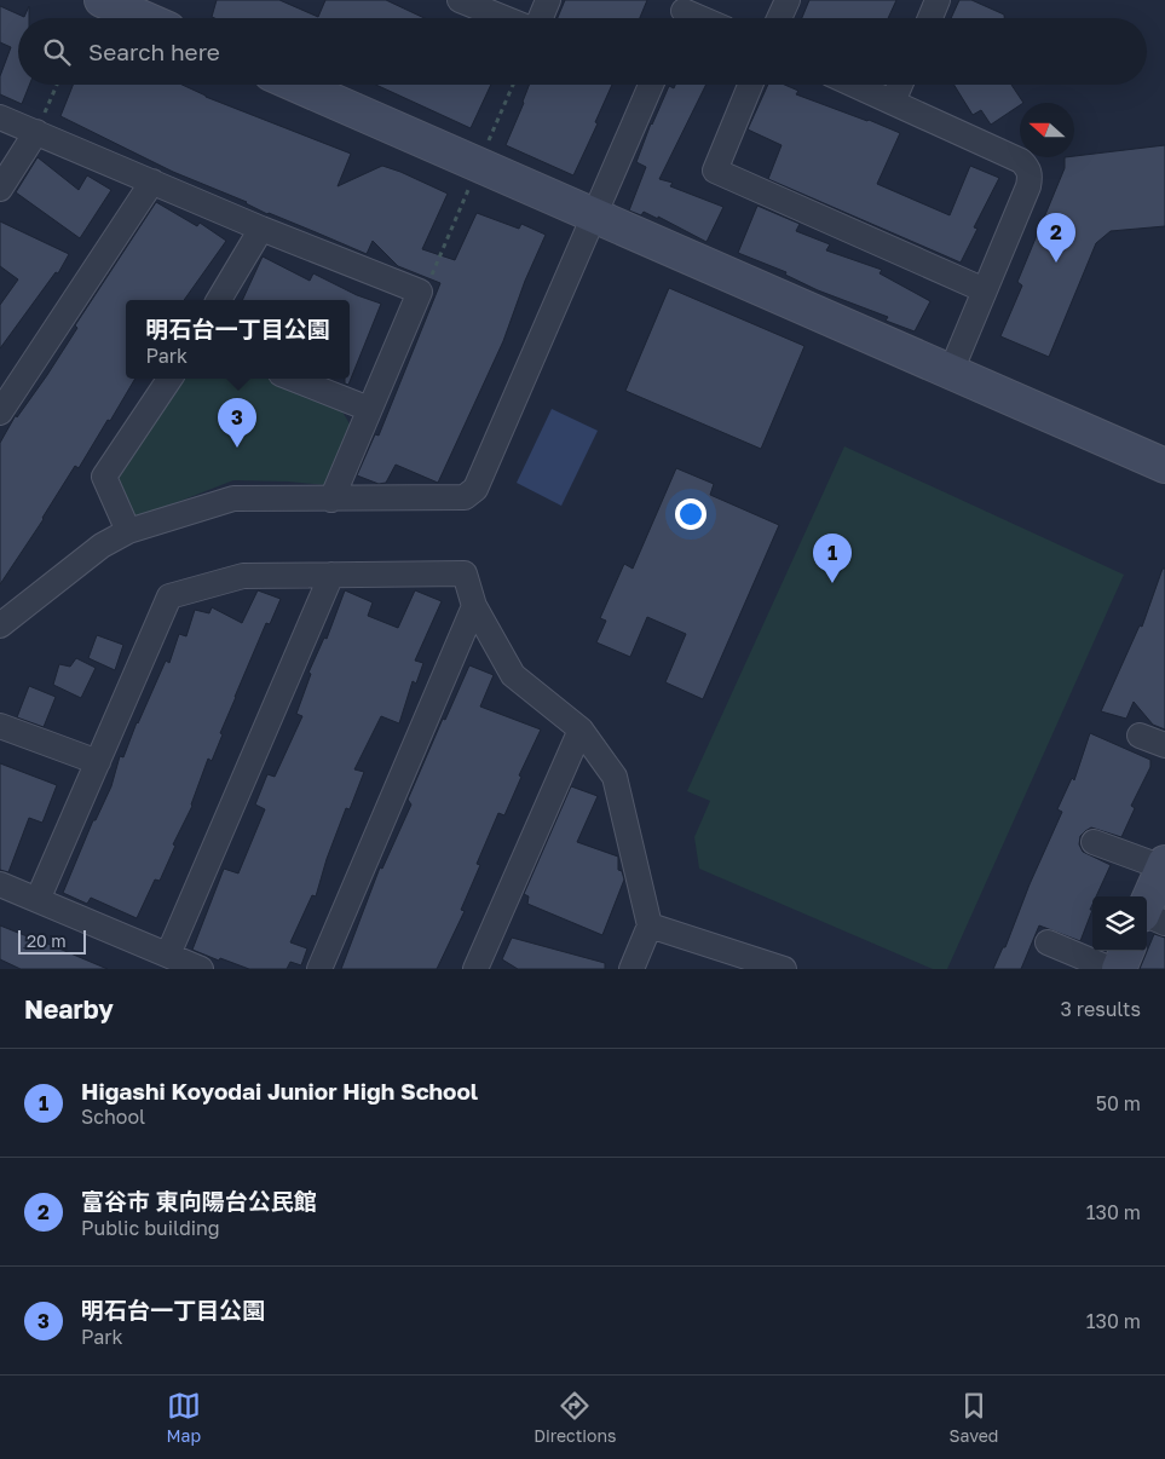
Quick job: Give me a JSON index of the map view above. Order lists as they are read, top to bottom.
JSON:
{
  "scale_bar": "20 m",
  "north": "left",
  "page": {
    "search": "Search here",
    "pins": ["2", "3", "1"],
    "popup": ["明石台一丁目公園", "Park"],
    "scale": "20 m",
    "heading": ["Nearby", "3 results"],
    "list": [
      {
        "mark": "1",
        "name": "Higashi Koyodai Junior High School",
        "note": "School",
        "value": "50 m"
      },
      {
        "mark": "2",
        "name": "富谷市 東向陽台公民館",
        "note": "Public building",
        "value": "130 m"
      },
      {
        "mark": "3",
        "name": "明石台一丁目公園",
        "note": "Park",
        "value": "130 m"
      }
    ],
    "nav": ["Map", "Directions", "Saved"]
  }
}
